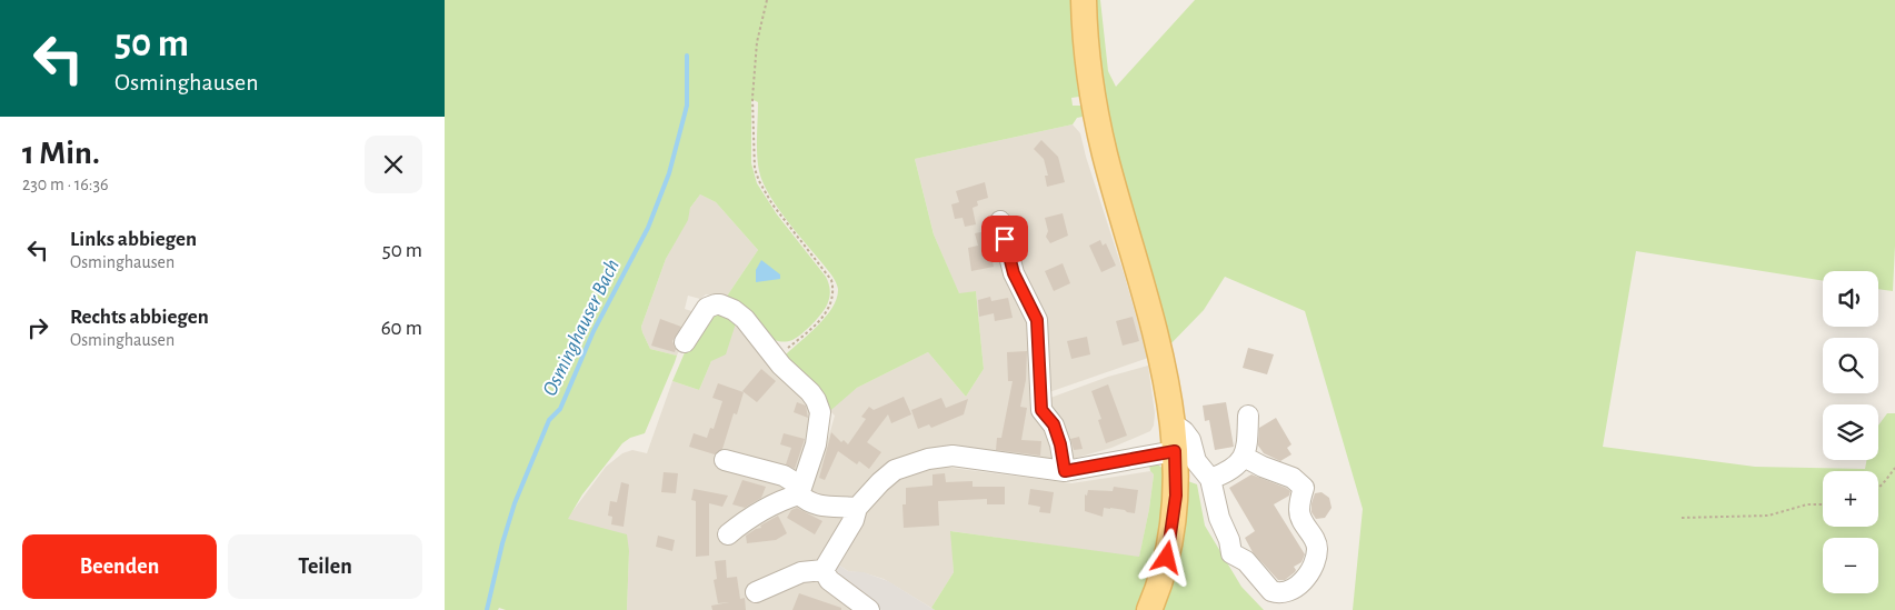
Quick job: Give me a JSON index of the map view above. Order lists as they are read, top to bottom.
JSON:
{
  "water": ["Osminghauser Bach"],
  "page": {
    "turn": ["50 m", "Osminghausen"],
    "heading": ["1 Min.", "230 m · 16:36"],
    "list": [
      {
        "name": "Links abbiegen",
        "note": "Osminghausen",
        "value": "50 m"
      },
      {
        "name": "Rechts abbiegen",
        "note": "Osminghausen",
        "value": "60 m"
      }
    ],
    "map_buttons": ["+", "−"],
    "buttons": ["Beenden", "Teilen"]
  }
}
